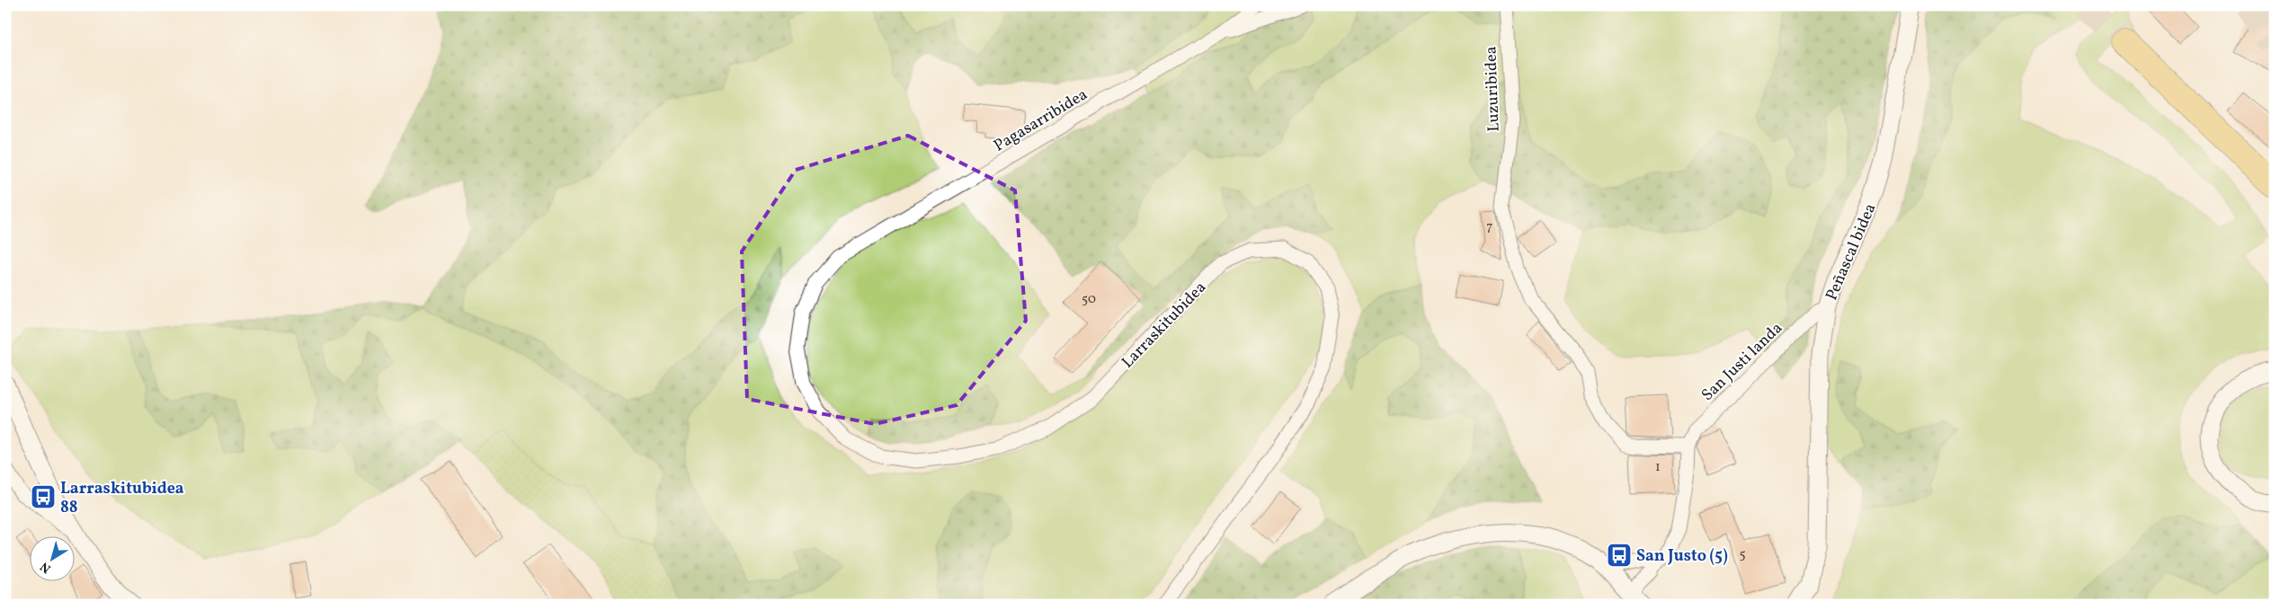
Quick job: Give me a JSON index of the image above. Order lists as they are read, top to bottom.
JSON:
{
  "streets": {
    "street": [
      "Luzuribidea",
      "Pagasarribidea",
      "Peñascal bidea",
      "Larraskitubidea",
      "San Justi landa"
    ]
  },
  "crossings": [
    ["Luzuribidea", "San Justi landa"],
    ["Pagasarribidea", "Larraskitubidea"],
    ["Peñascal bidea", "San Justi landa"]
  ],
  "places": {
    "bus stop": ["Larraskitubidea 88", "San Justo (5)"]
  },
  "house_numbers": [
    "7",
    "50",
    "1",
    "5"
  ],
  "north": "bottom left"
}
